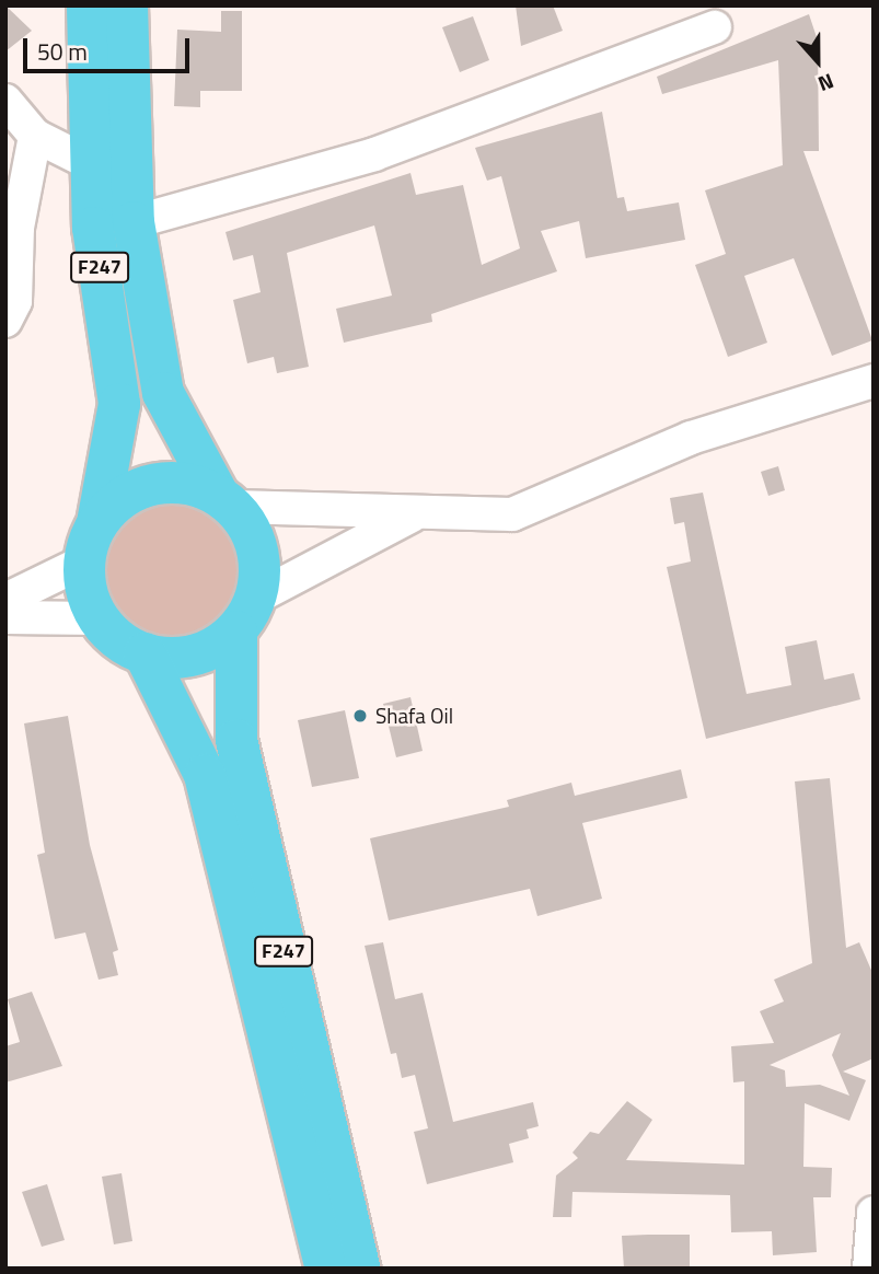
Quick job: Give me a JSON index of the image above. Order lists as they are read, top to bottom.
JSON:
{
  "streets": {
    "main road": ["F247"]
  },
  "places": ["Shafa Oil"],
  "scale_bar": "50 m",
  "north": "bottom"
}
